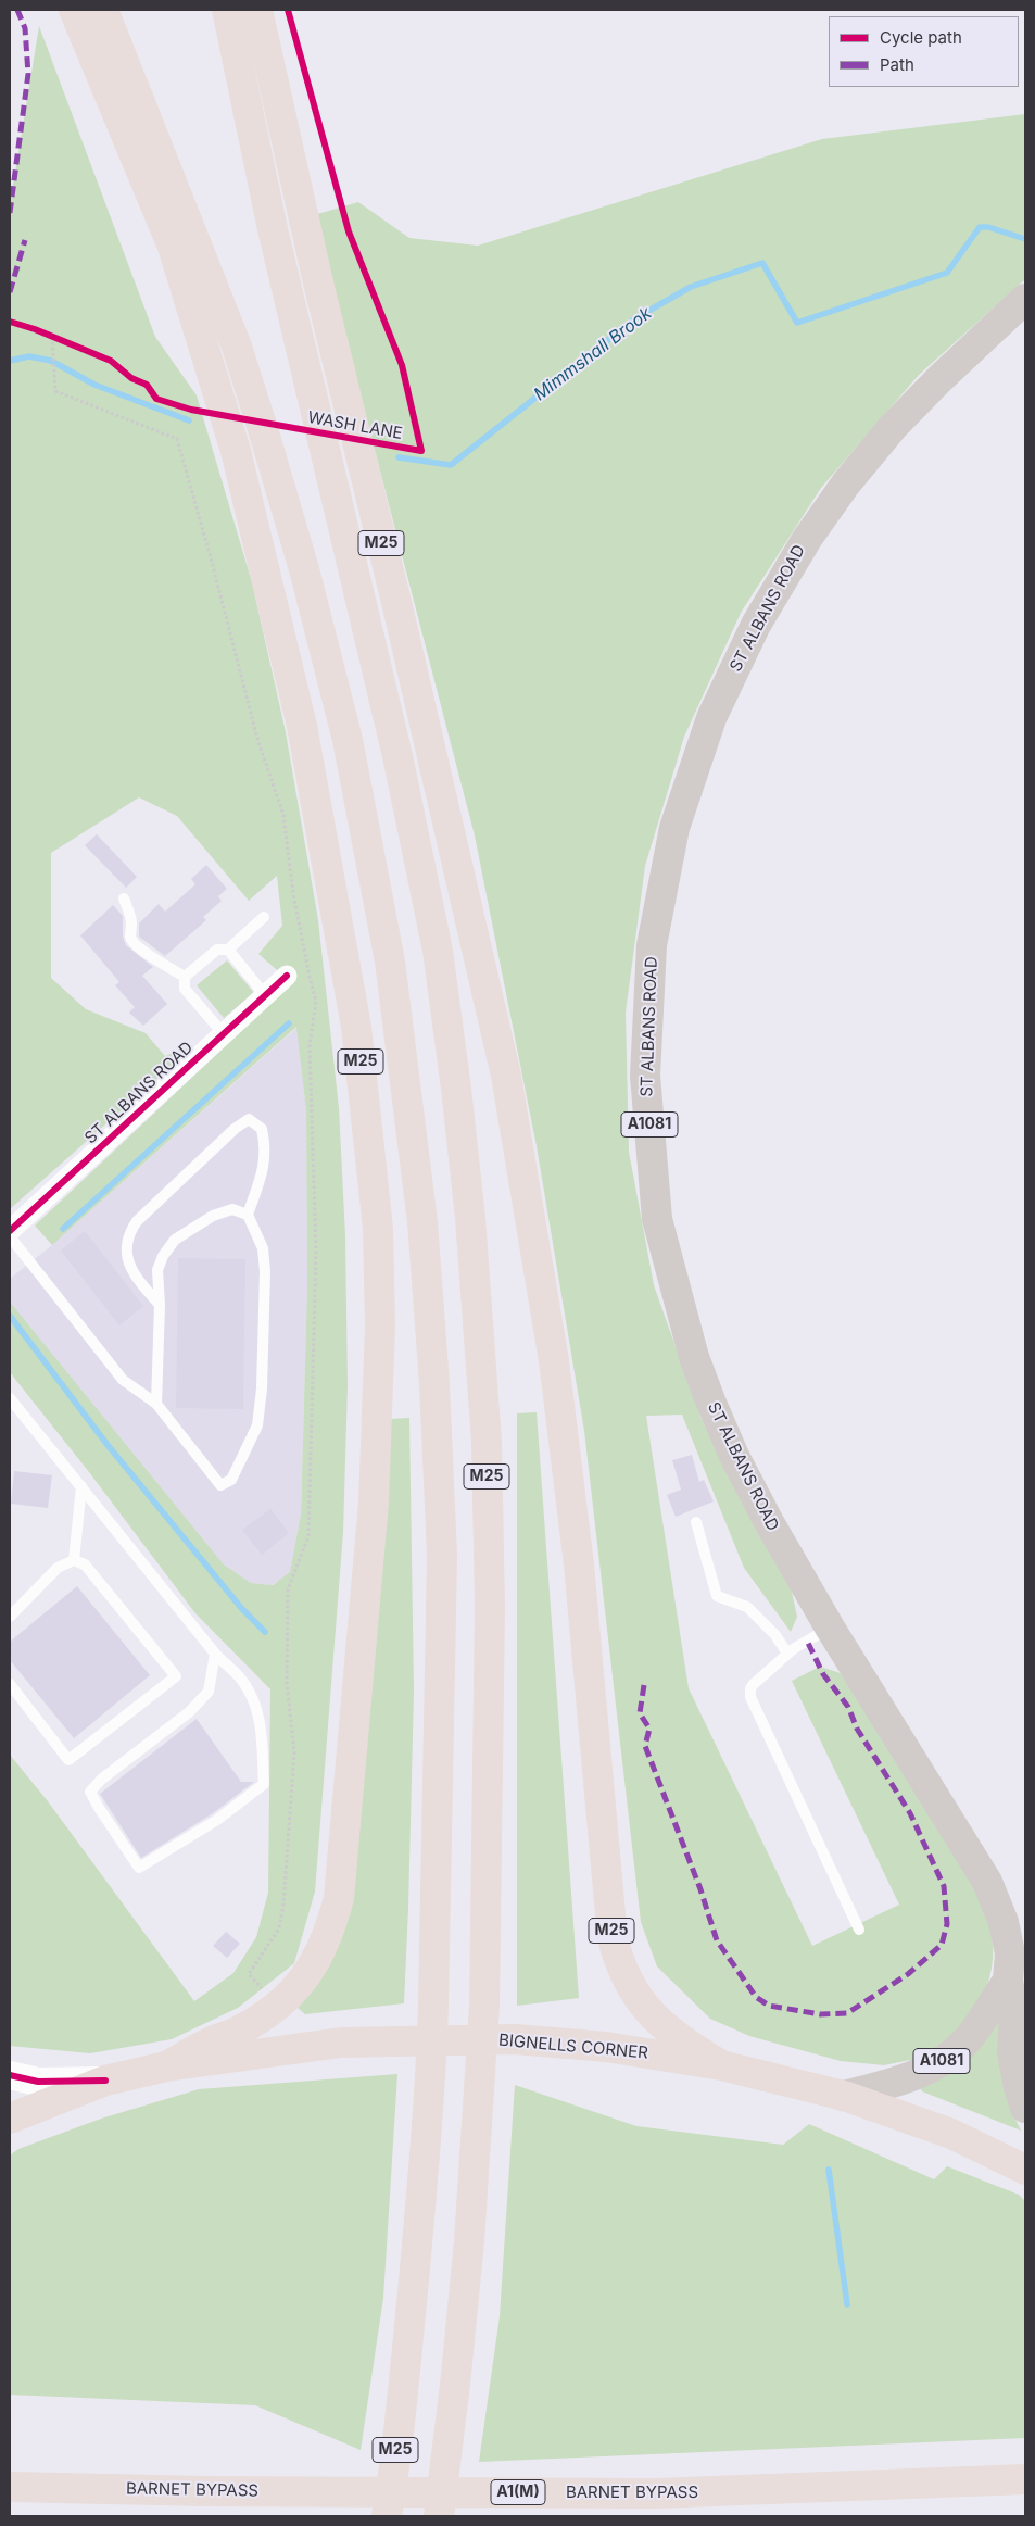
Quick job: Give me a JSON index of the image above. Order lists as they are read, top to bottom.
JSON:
{
  "streets": {
    "highway": [
      "M25",
      "BIGNELLS CORNER",
      "BARNET BYPASS",
      "A1(M)"
    ],
    "main road": ["ST ALBANS ROAD", "A1081"],
    "cycle path": ["WASH LANE"]
  },
  "crossings": [
    ["M25", "BIGNELLS CORNER"],
    ["ST ALBANS ROAD", "A1081"],
    ["A1081", "BIGNELLS CORNER"]
  ],
  "water": ["Mimmshall Brook"],
  "legend": ["Cycle path", "Path"]
}
